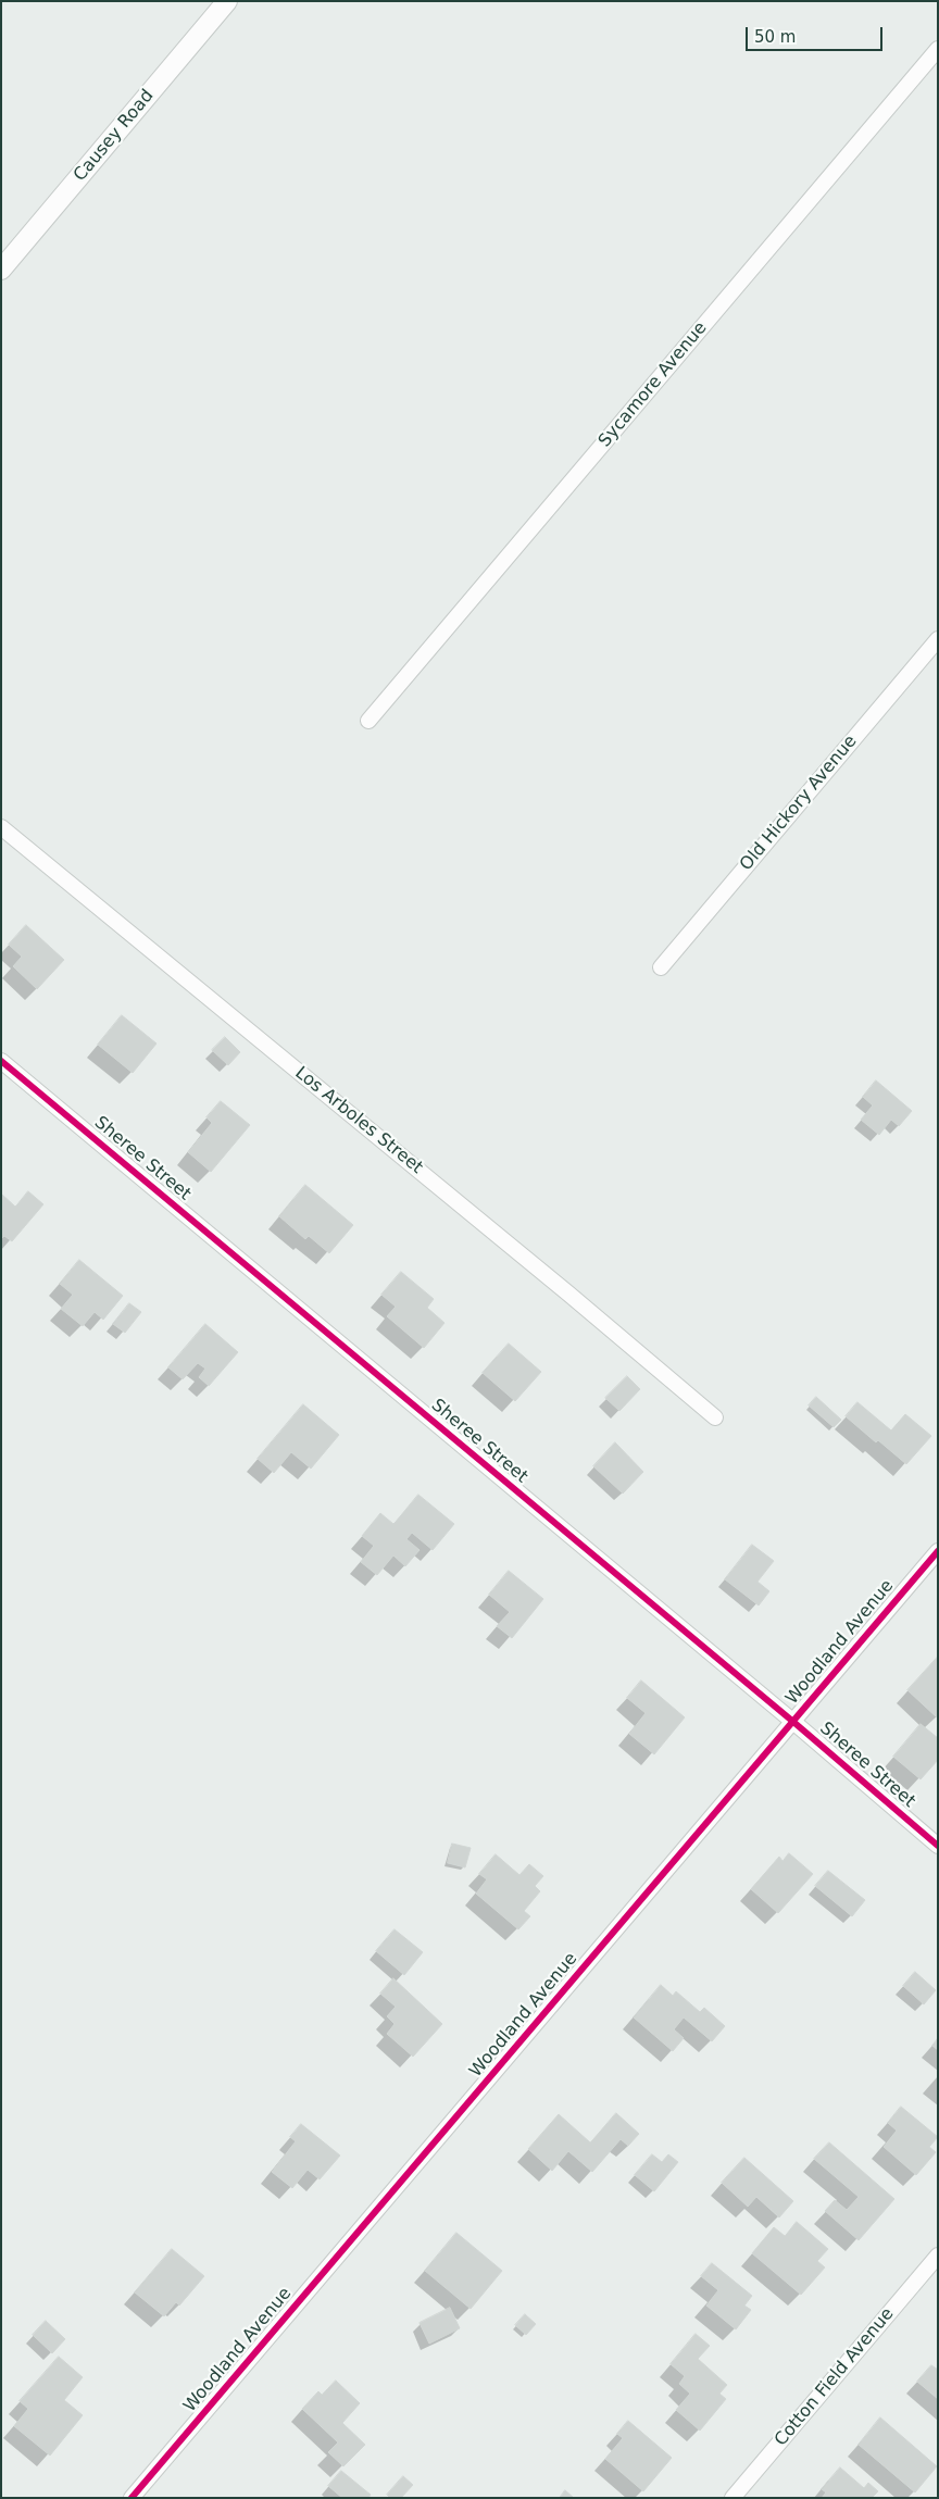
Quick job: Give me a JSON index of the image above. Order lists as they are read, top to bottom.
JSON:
{
  "streets": {
    "street": [
      "Causey Road",
      "Sycamore Avenue",
      "Old Hickory Avenue",
      "Los Arboles Street",
      "Sheree Street",
      "Woodland Avenue",
      "Cotton Field Avenue"
    ]
  },
  "crossings": [
    ["Sheree Street", "Woodland Avenue"]
  ],
  "scale_bar": "50 m"
}
